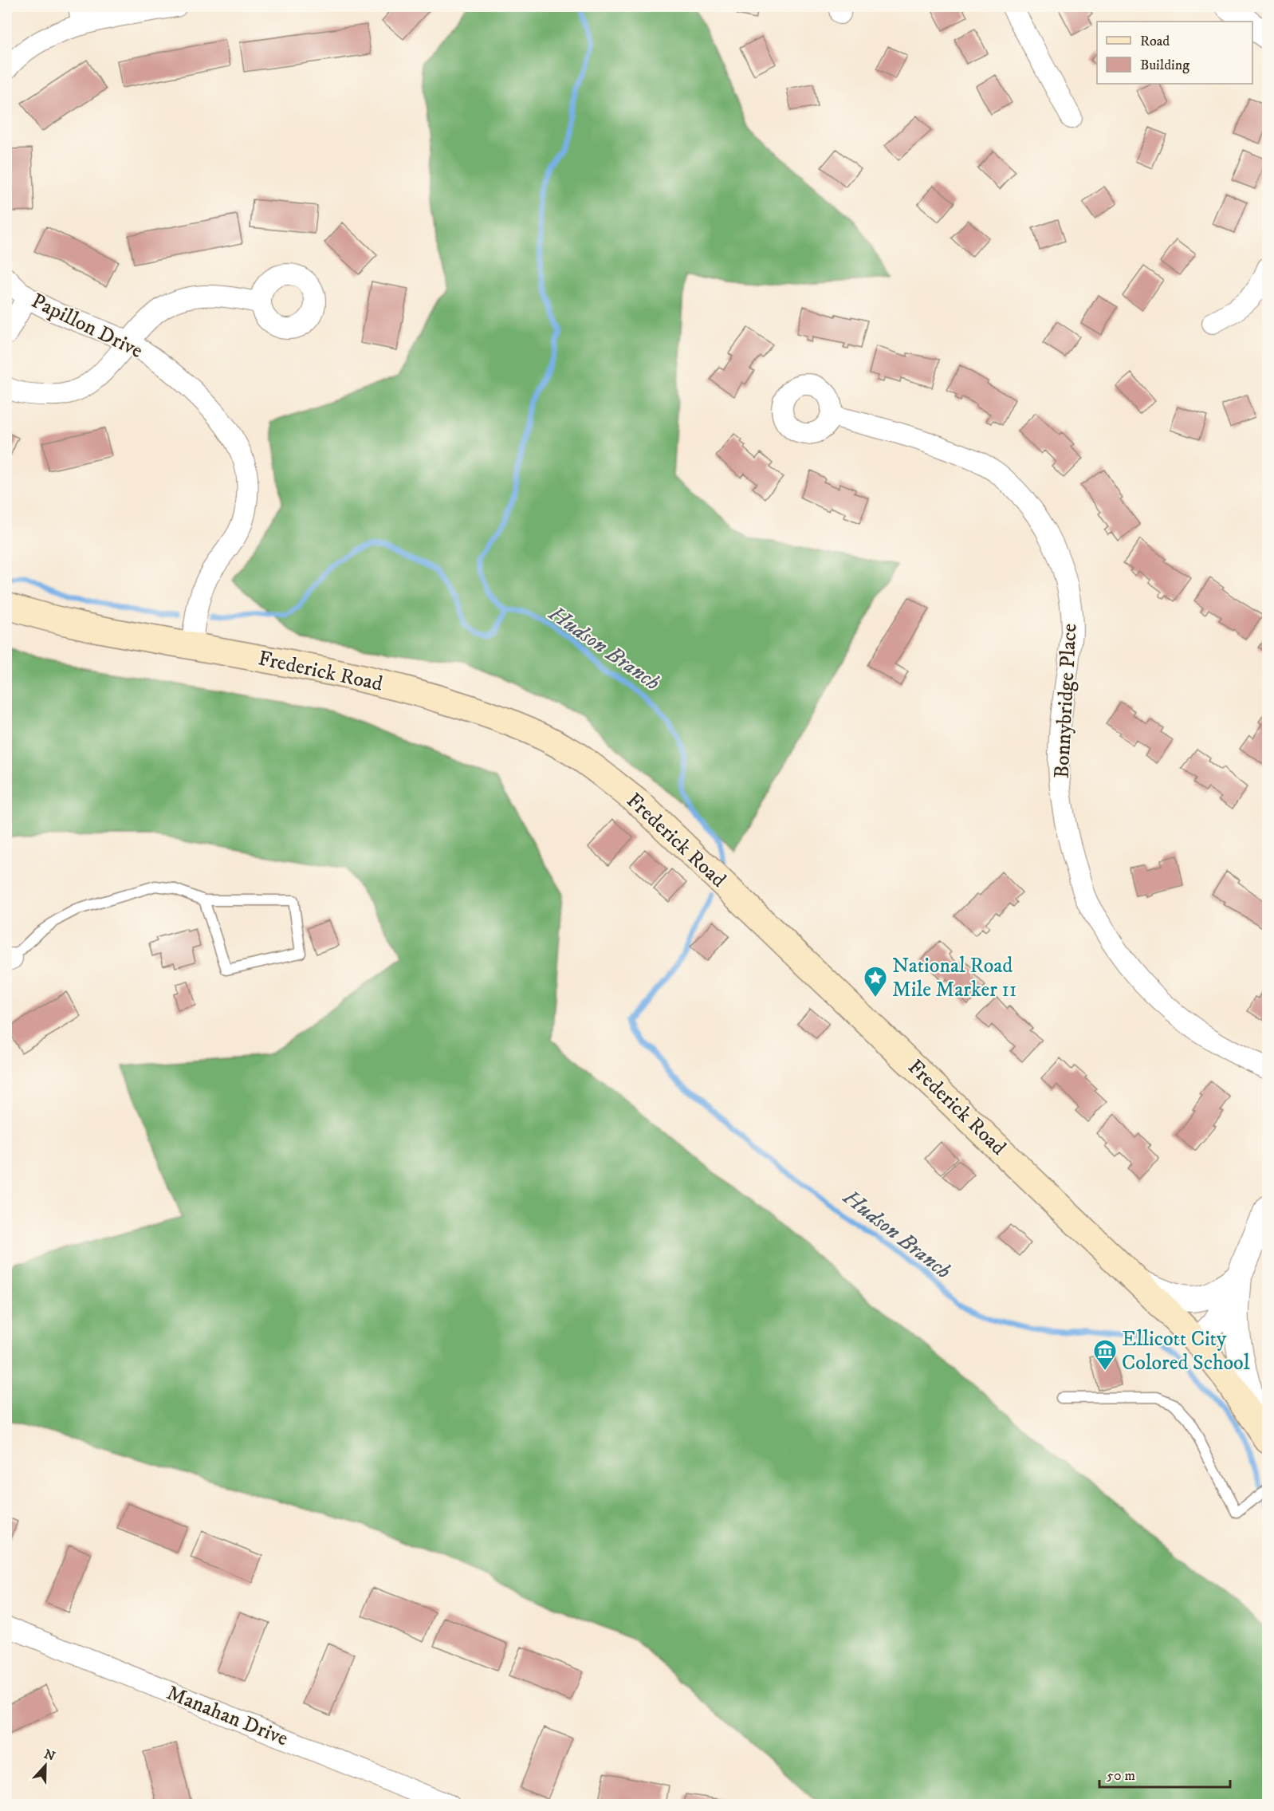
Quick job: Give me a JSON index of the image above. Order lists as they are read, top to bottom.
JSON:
{
  "streets": {
    "main road": ["Frederick Road"],
    "street": ["Papillon Drive", "Bonnybridge Place", "Manahan Drive"]
  },
  "crossings": [
    ["Papillon Drive", "Frederick Road"]
  ],
  "water": ["Hudson Branch"],
  "places": {
    "place": ["National Road Mile Marker 11"],
    "museum": ["Ellicott City Colored School"]
  },
  "legend": ["Road", "Building"],
  "scale_bar": "50 m",
  "north": "top"
}
